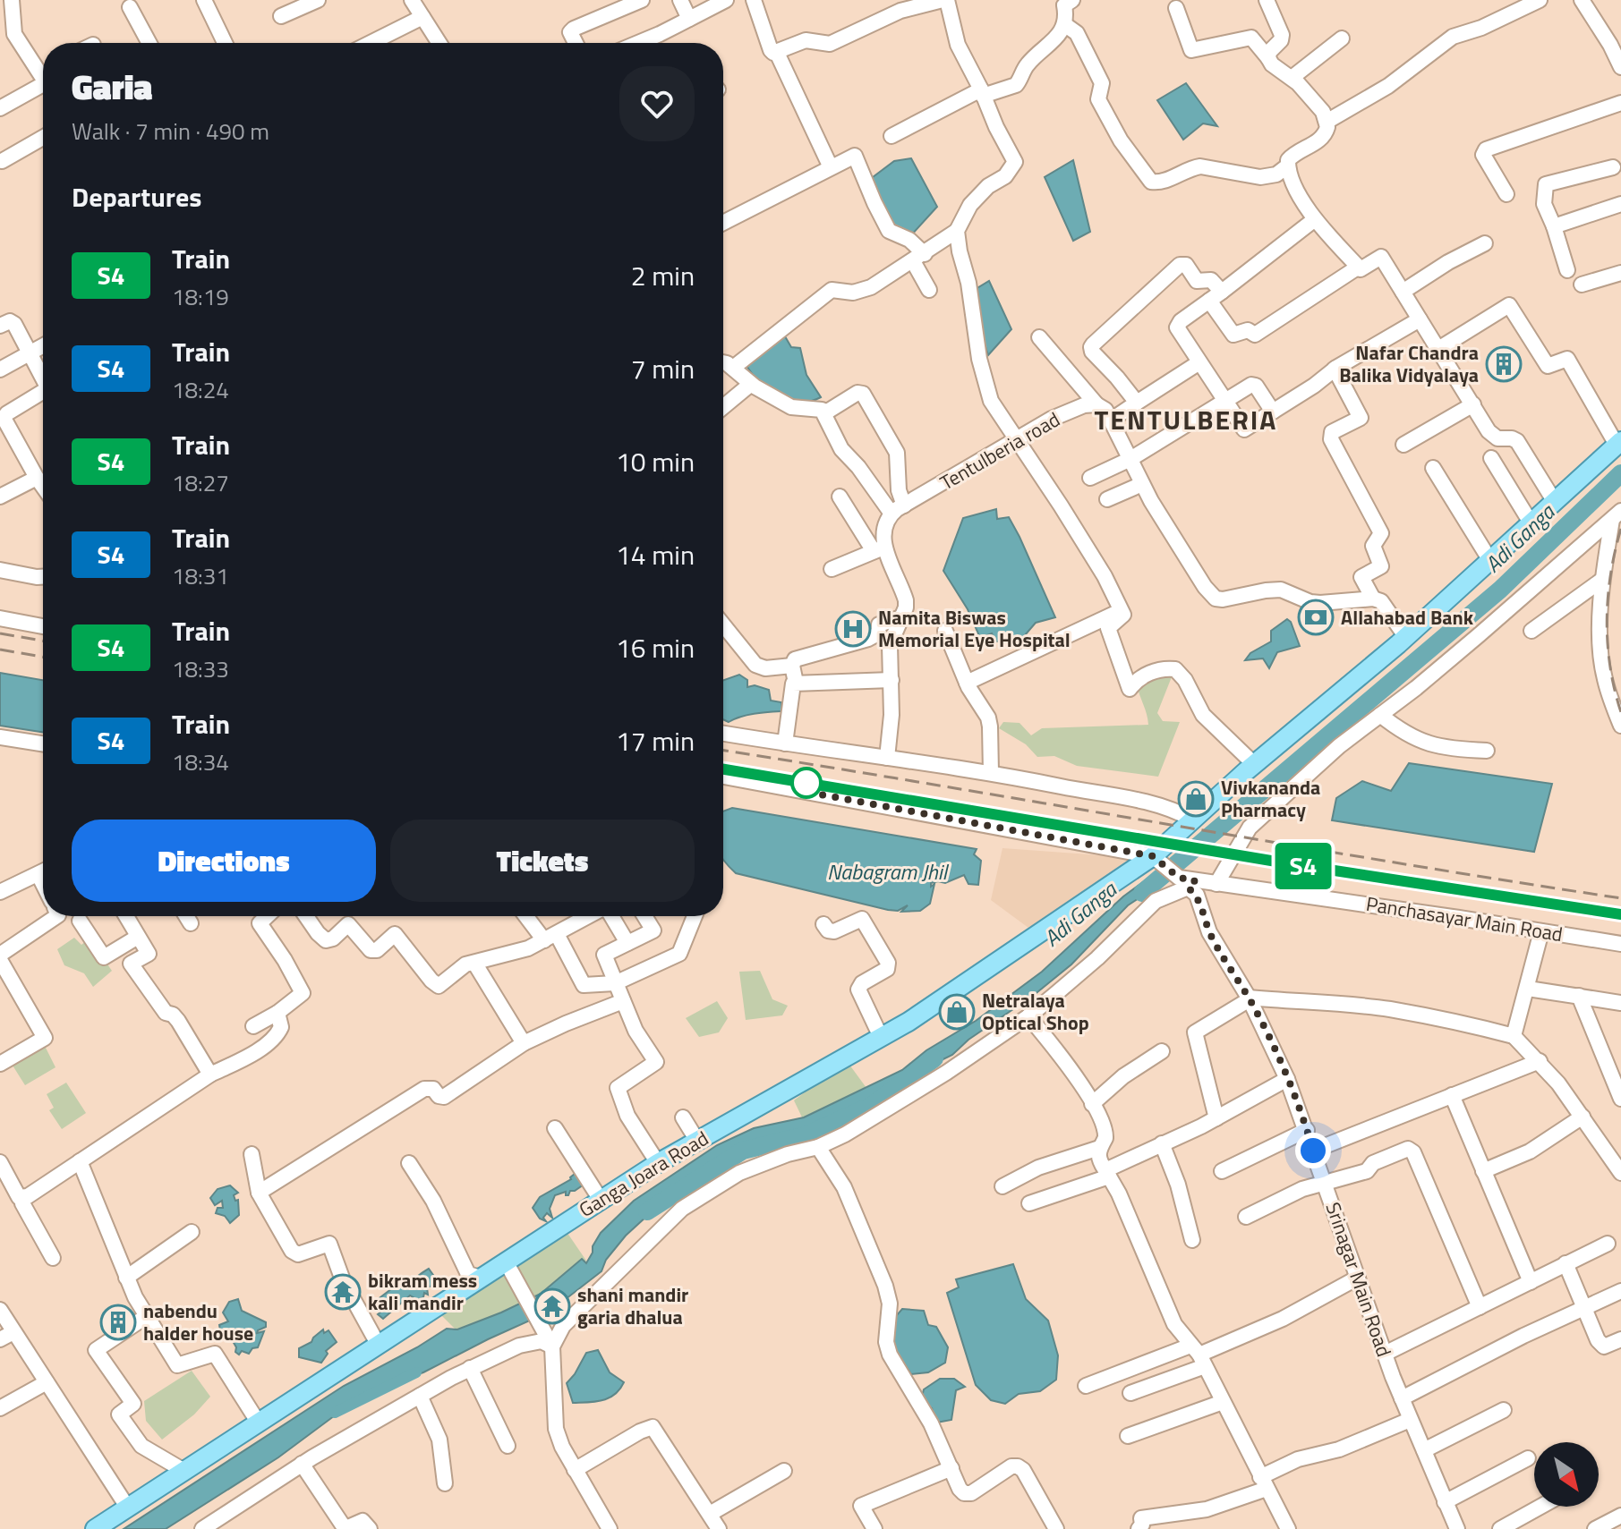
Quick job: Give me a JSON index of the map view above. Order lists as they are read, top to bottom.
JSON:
{
  "streets": {
    "main road": ["Ganga Joara Road"],
    "street": ["Tentulberia road", "Panchasayar Main Road", "Srinagar Main Road"]
  },
  "crossings": [
    ["Panchasayar Main Road", "Srinagar Main Road"]
  ],
  "districts": ["TENTULBERIA"],
  "water": ["Adi Ganga", "Nabagram Jhil"],
  "places": {
    "building": ["Nafar Chandra Balika Vidyalaya", "nabendu halder house"],
    "bank": ["Allahabad Bank"],
    "hospital": ["Namita Biswas Memorial Eye Hospital"],
    "shop": ["Vivkananda Pharmacy", "Netralaya Optical Shop"],
    "temple": ["bikram mess kali mandir", "shani mandir garia dhalua"]
  },
  "north": "bottom right",
  "page": {
    "on_map": "S4",
    "heading": [
      ["Garia", "Walk · 7 min · 490 m"],
      "Departures"
    ],
    "list": [
      {
        "mark": "S4",
        "name": "Train",
        "note": "18:19",
        "value": "2 min"
      },
      {
        "mark": "S4",
        "name": "Train",
        "note": "18:24",
        "value": "7 min"
      },
      {
        "mark": "S4",
        "name": "Train",
        "note": "18:27",
        "value": "10 min"
      },
      {
        "mark": "S4",
        "name": "Train",
        "note": "18:31",
        "value": "14 min"
      },
      {
        "mark": "S4",
        "name": "Train",
        "note": "18:33",
        "value": "16 min"
      },
      {
        "mark": "S4",
        "name": "Train",
        "note": "18:34",
        "value": "17 min"
      }
    ],
    "buttons": ["Directions", "Tickets"]
  }
}
